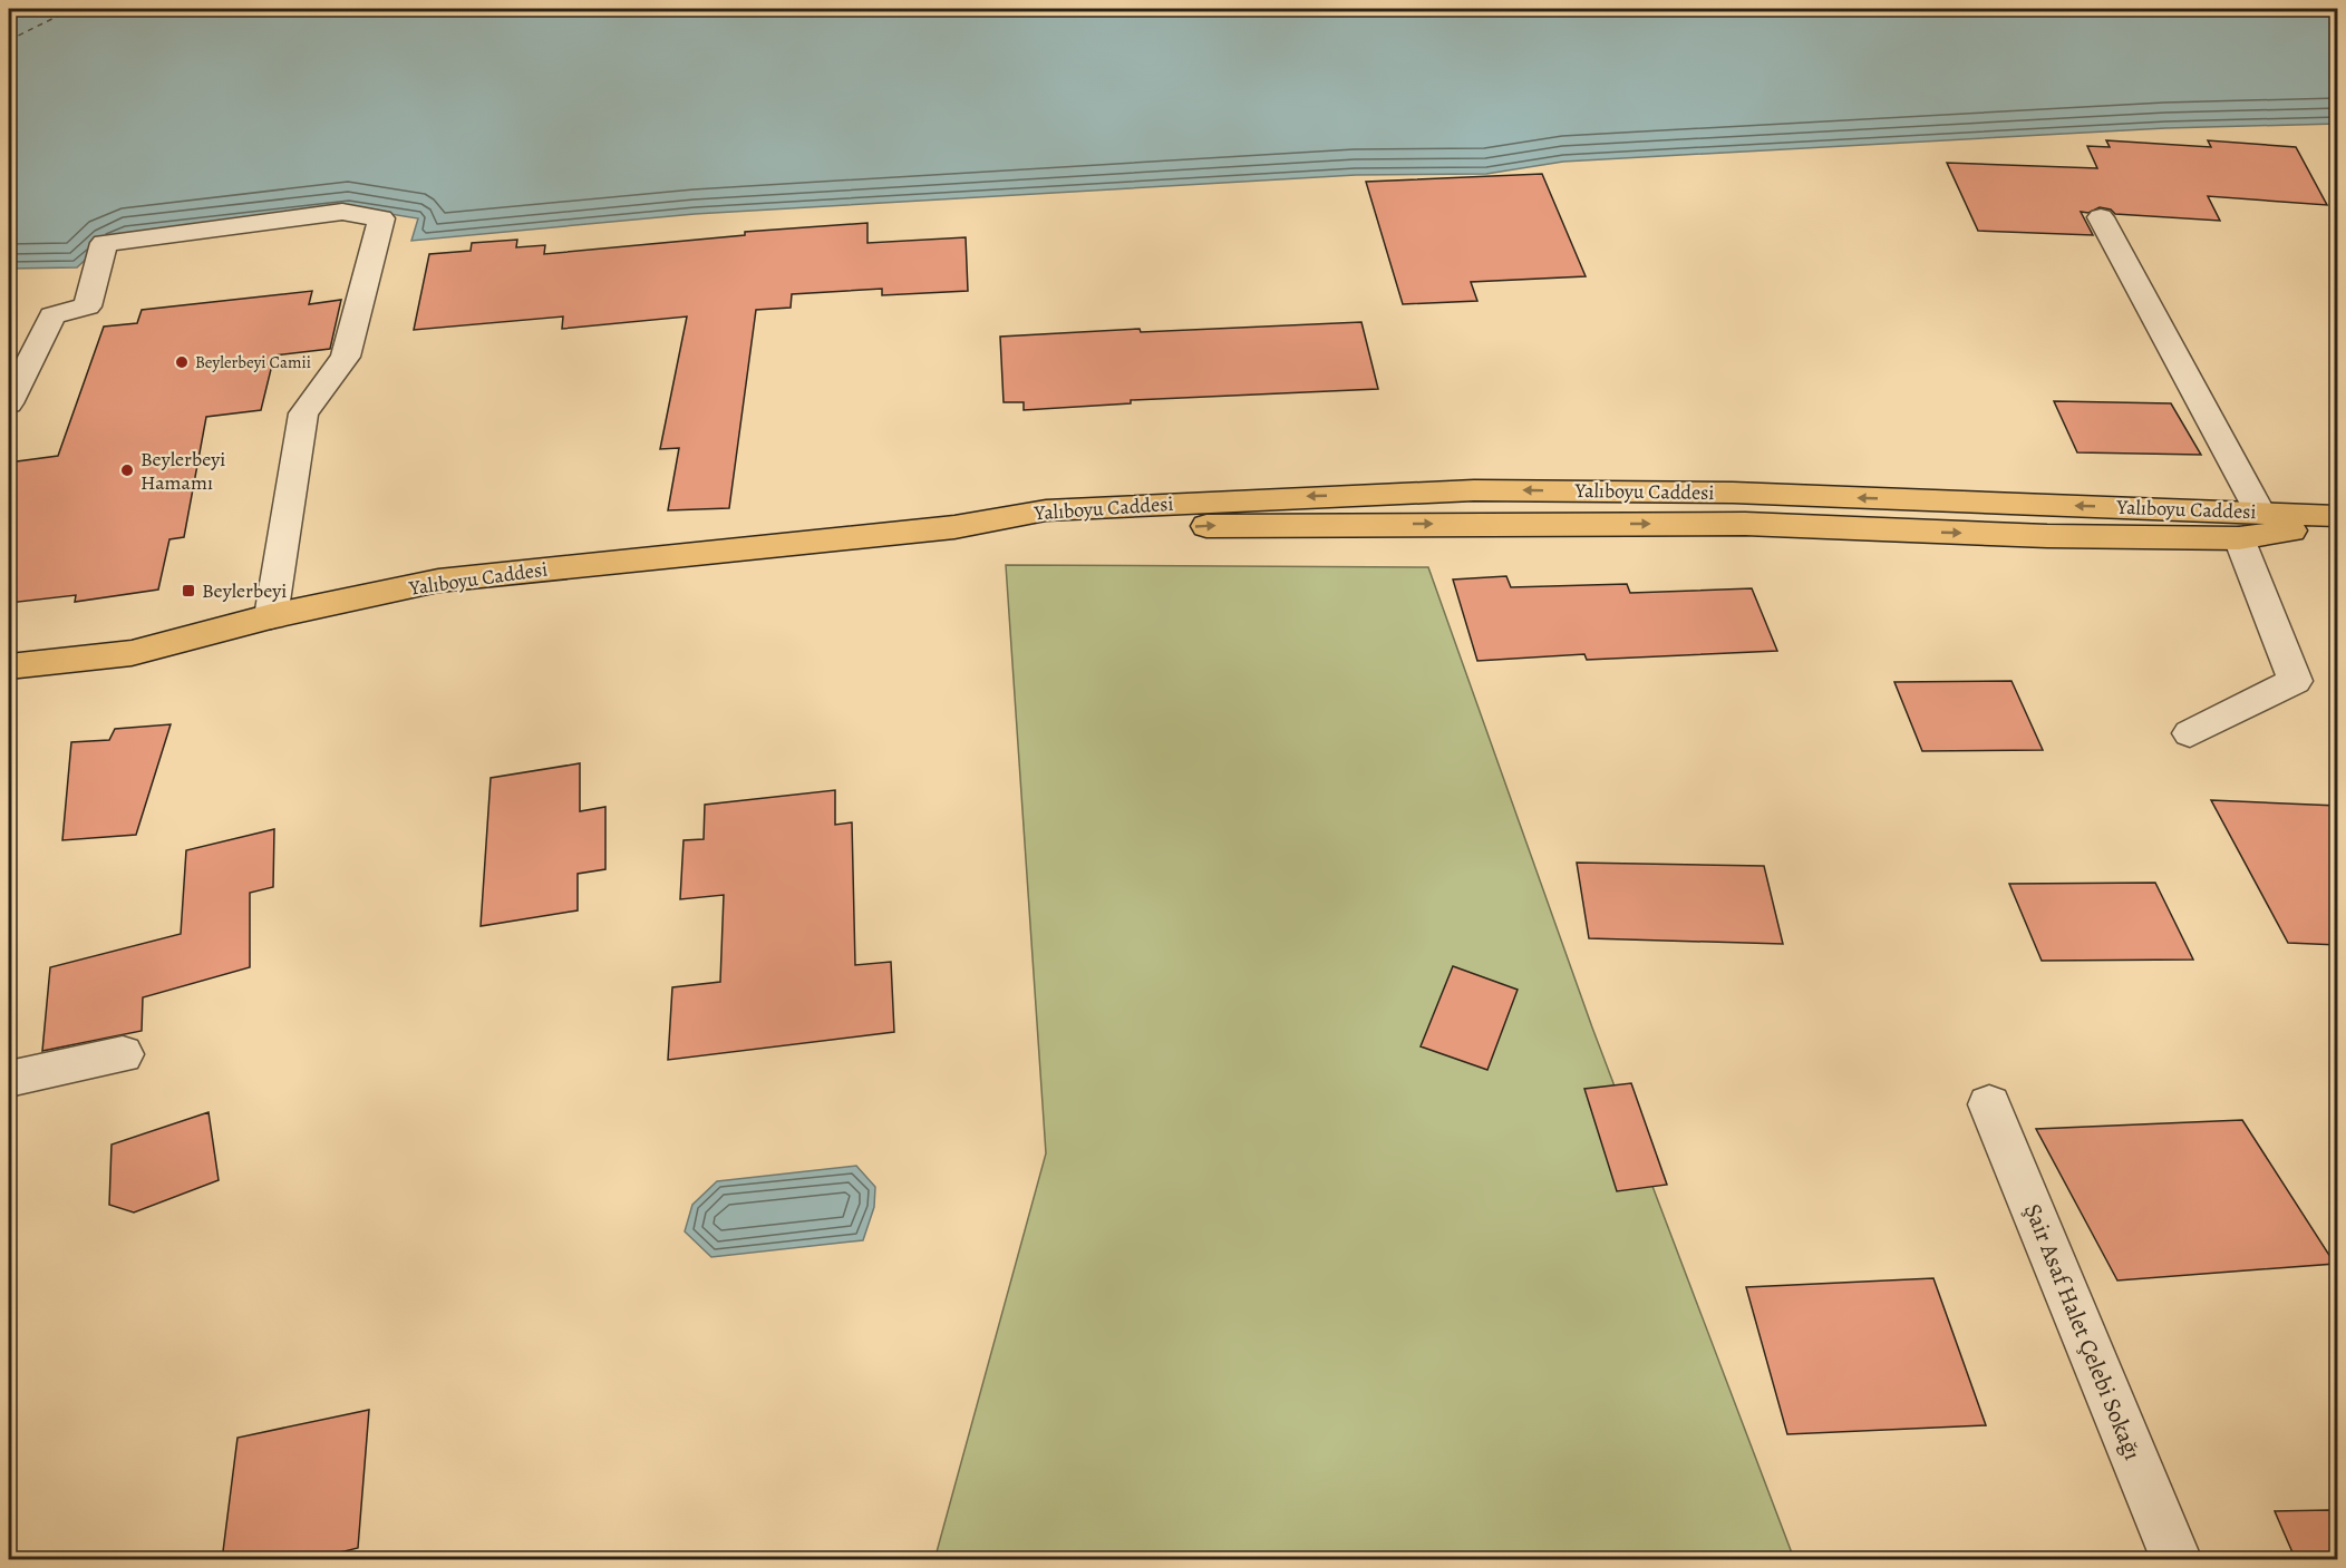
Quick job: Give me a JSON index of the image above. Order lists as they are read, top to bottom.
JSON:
{
  "streets": {
    "main road": ["Yalıboyu Caddesi"],
    "street": ["Şair Asaf Halet Çelebi Sokağı"]
  },
  "places": {
    "other": ["Beylerbeyi Camii", "Beylerbeyi Hamamı"],
    "transit": ["Beylerbeyi"]
  }
}
